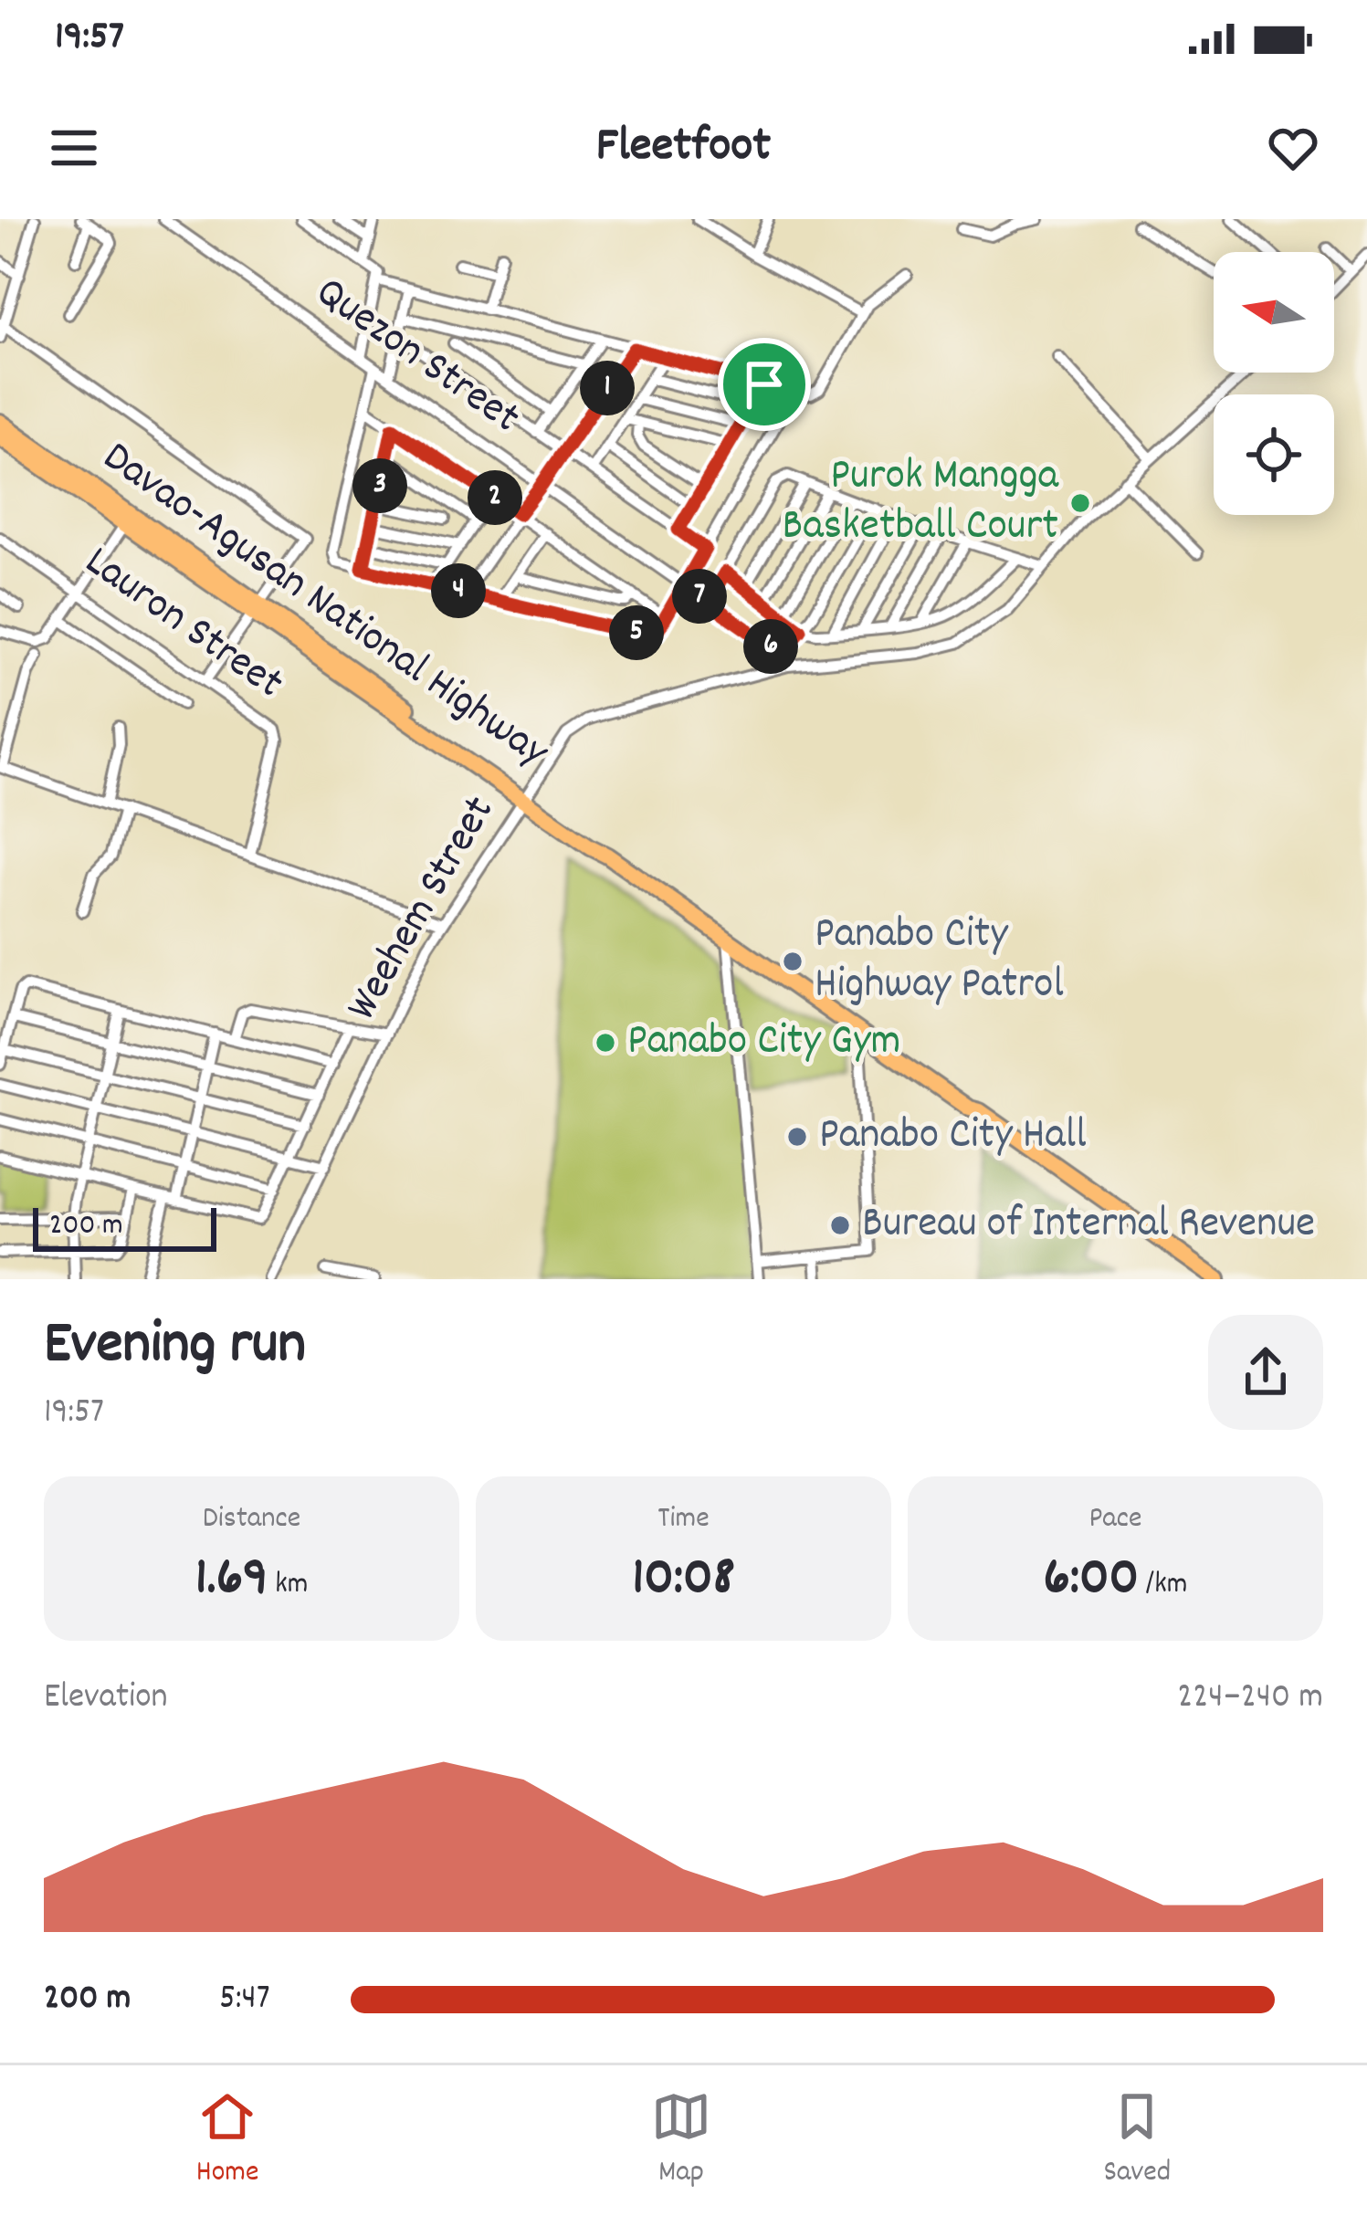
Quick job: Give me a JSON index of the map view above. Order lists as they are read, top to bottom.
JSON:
{
  "streets": {
    "highway": ["Davao-Agusan National Highway"],
    "street": ["Quezon Street", "Lauron Street", "Weehem Street"]
  },
  "crossings": [
    ["Quezon Street", "Weehem Street"],
    ["Davao-Agusan National Highway", "Weehem Street"]
  ],
  "places": [
    "Purok Mangga Basketball Court",
    "Panabo City Highway Patrol",
    "Panabo City Gym",
    "Panabo City Hall",
    "Bureau of Internal Revenue"
  ],
  "scale_bar": "200 m",
  "north": "left",
  "page": {
    "status": "19:57",
    "header": "Fleetfoot",
    "pins": [
      "1",
      "3",
      "2",
      "4",
      "7",
      "5",
      "6"
    ],
    "scale": "200 m",
    "heading": ["Evening run", "19:57"],
    "stats": [
      ["Distance", "1.69 km"],
      ["Time", "10:08"],
      ["Pace", "6:00 /km"]
    ],
    "chart": ["Elevation", "224–240 m"],
    "list": [
      {
        "name": "200 m",
        "note": "5:47"
      }
    ],
    "tabs": ["Home", "Map", "Saved"]
  }
}
